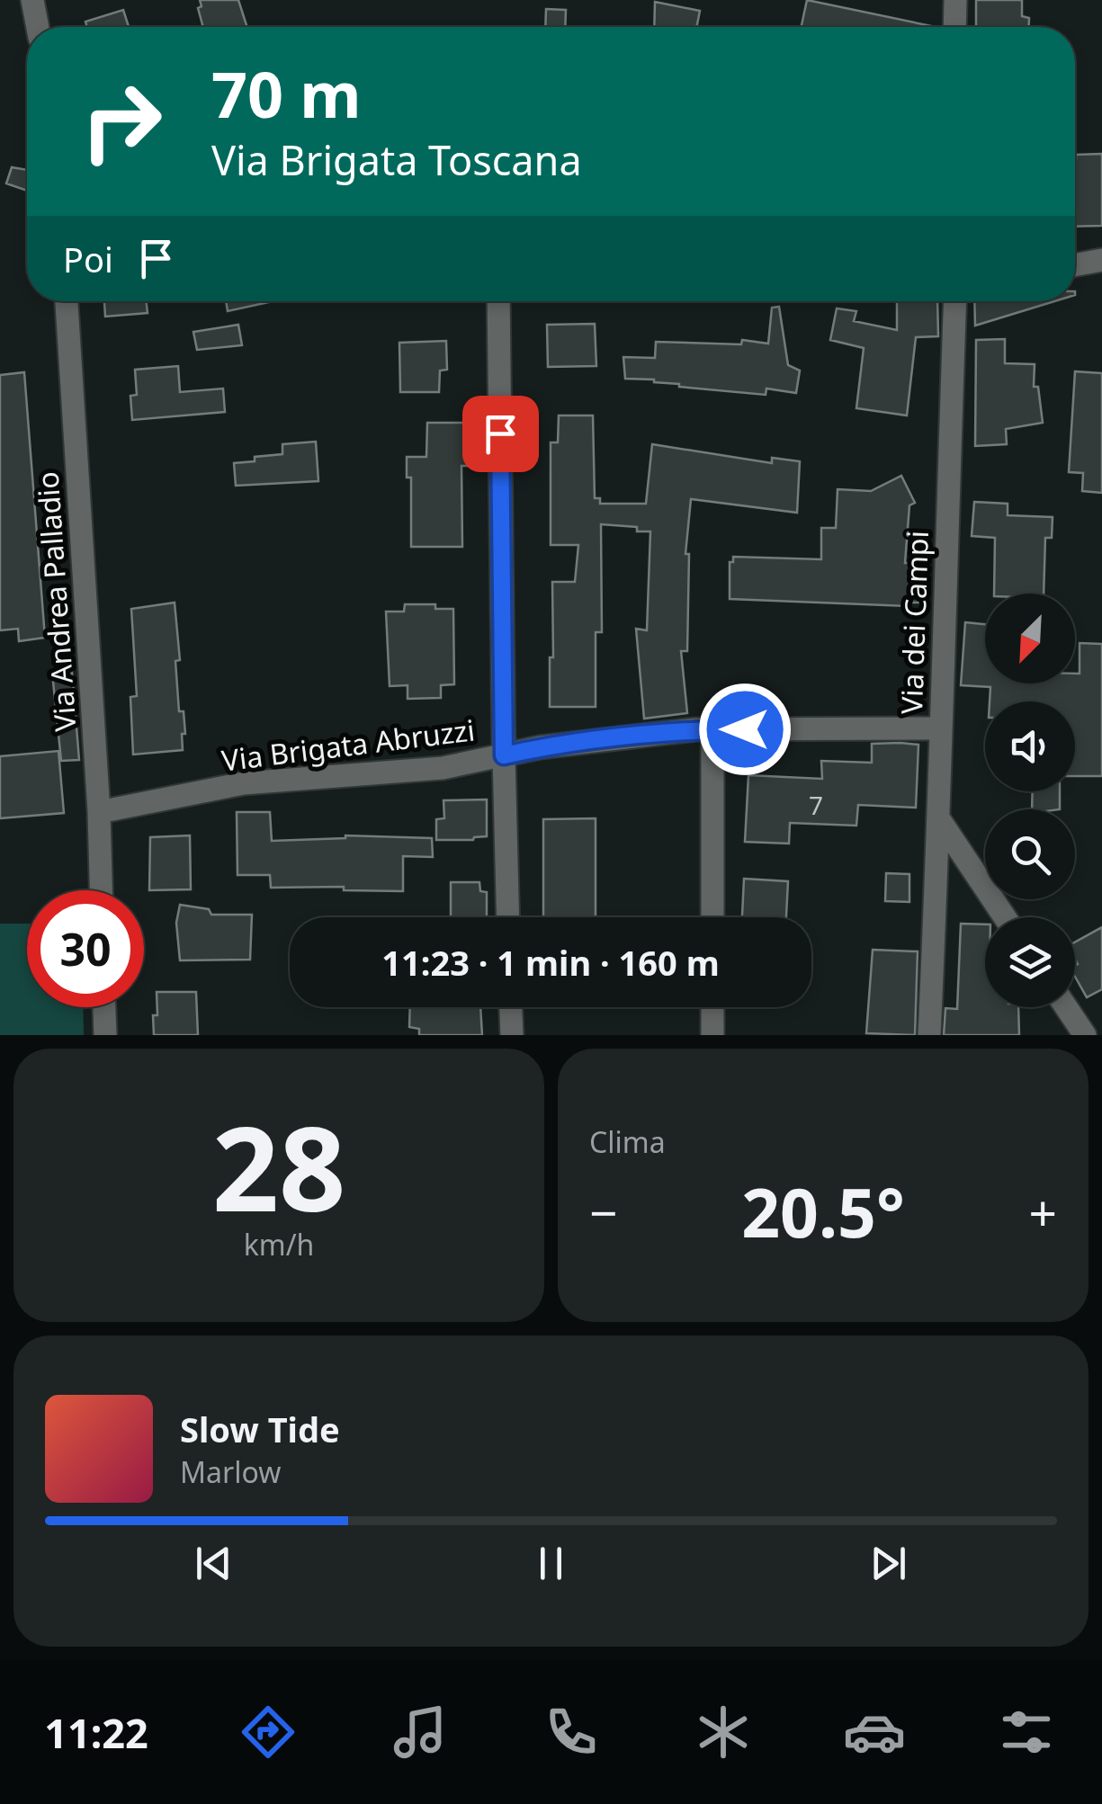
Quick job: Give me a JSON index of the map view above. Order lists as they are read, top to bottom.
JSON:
{
  "streets": {
    "street": ["Via Andrea Palladio", "Via dei Campi", "Via Brigata Abruzzi"]
  },
  "crossings": [
    ["Via Andrea Palladio", "Via Brigata Abruzzi"],
    ["Via dei Campi", "Via Brigata Abruzzi"]
  ],
  "house_numbers": ["7"],
  "north": "bottom left",
  "page": {
    "turn": ["70 m", "Via Brigata Toscana"],
    "then": "Poi",
    "limit": "30",
    "trip": "11:23 · 1 min · 160 m",
    "tile": [
      ["28", "km/h"],
      "Clima"
    ],
    "heat": ["−", "20.5°", "+"],
    "song": ["Slow Tide", "Marlow"],
    "tabs": "11:22"
  }
}
